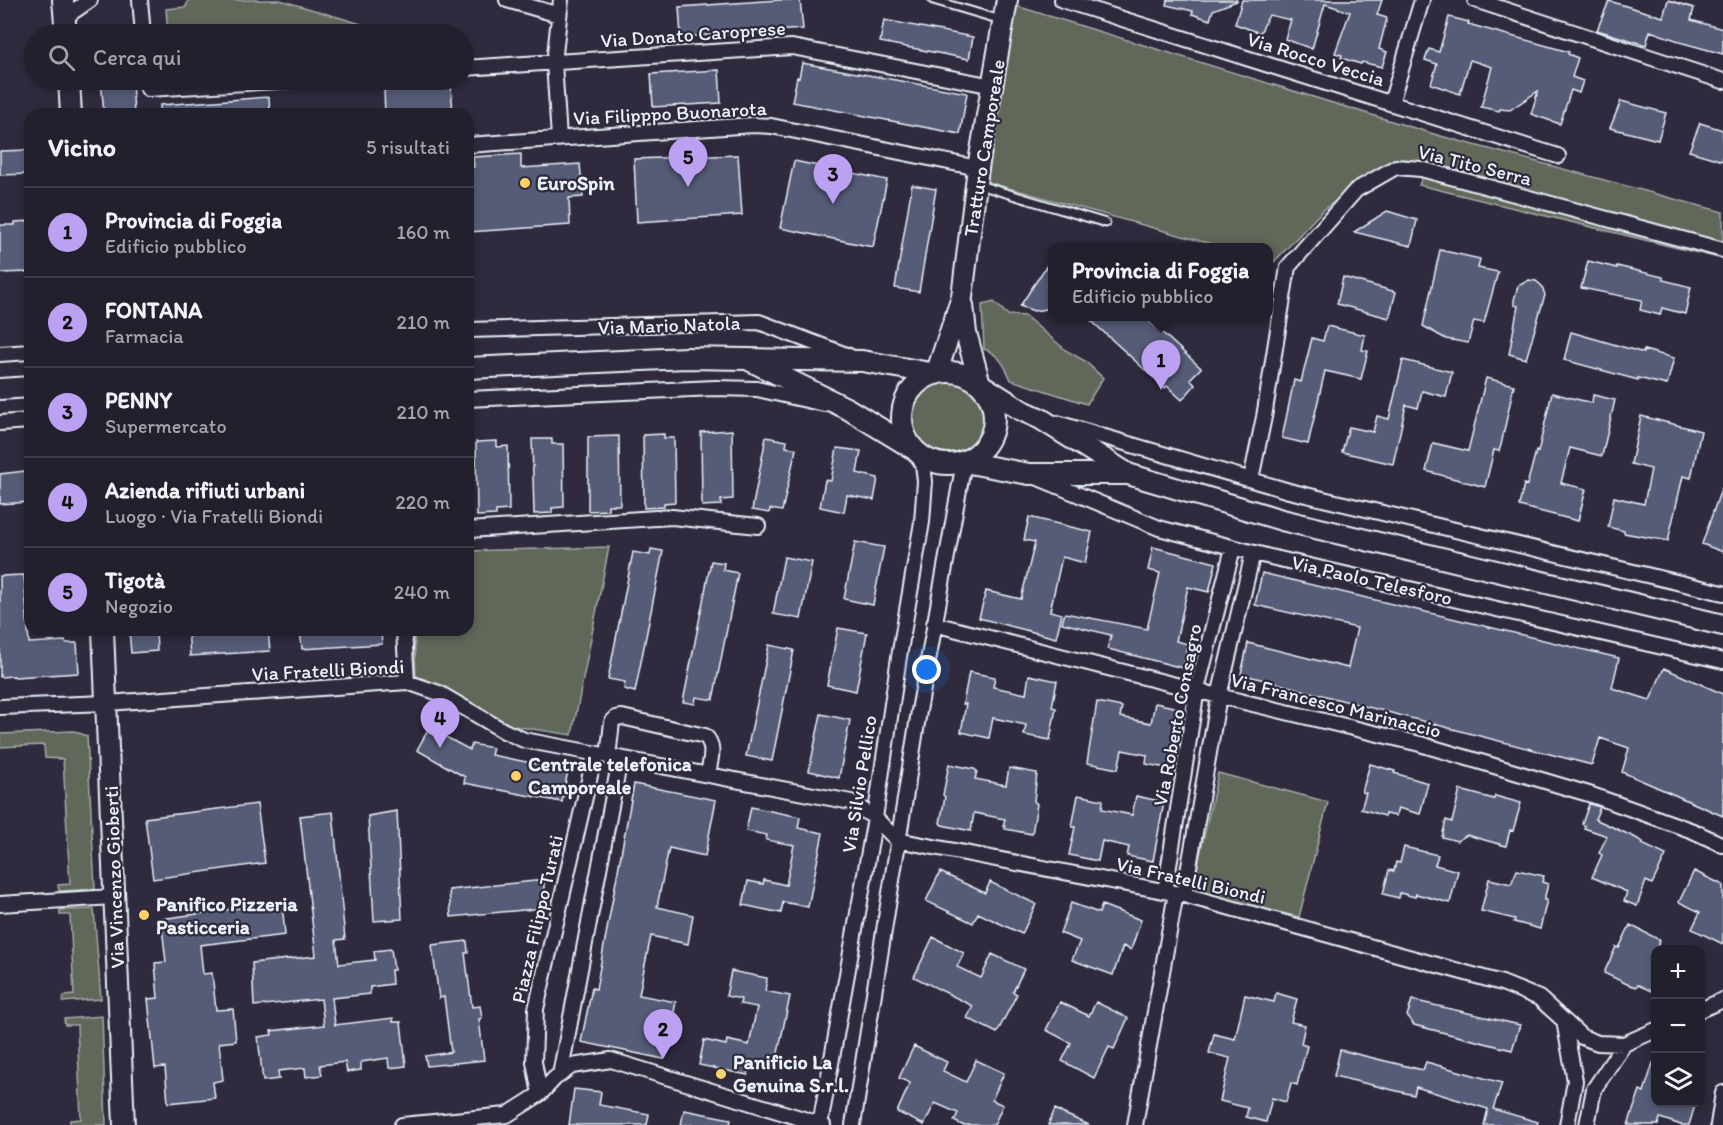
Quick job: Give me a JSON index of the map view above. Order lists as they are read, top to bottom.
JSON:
{
  "streets": {
    "street": [
      "Via Donato Caroprese",
      "Via Rocco Veccia",
      "Via Filipppo Buonarota",
      "Tratturo Camporeale",
      "Via Tito Serra",
      "Via Mario Natola",
      "Via Paolo Telesforo",
      "Via Fratelli Biondi",
      "Via Francesco Marinaccio",
      "Via Roberto Consagro",
      "Via Silvio Pellico",
      "Via Vincenzo Gioberti",
      "Piazza Filippo Turati"
    ]
  },
  "crossings": [
    ["Via Donato Caroprese", "Tratturo Camporeale"],
    ["Via Filipppo Buonarota", "Tratturo Camporeale"],
    ["Tratturo Camporeale", "Via Mario Natola"],
    ["Tratturo Camporeale", "Via Paolo Telesforo"],
    ["Tratturo Camporeale", "Via Silvio Pellico"],
    ["Via Tito Serra", "Via Paolo Telesforo"],
    ["Via Mario Natola", "Via Paolo Telesforo"],
    ["Via Mario Natola", "Via Silvio Pellico"],
    ["Via Paolo Telesforo", "Via Roberto Consagro"],
    ["Via Paolo Telesforo", "Via Silvio Pellico"],
    ["Via Fratelli Biondi", "Via Roberto Consagro"],
    ["Via Fratelli Biondi", "Via Silvio Pellico"],
    ["Via Fratelli Biondi", "Via Vincenzo Gioberti"],
    ["Via Fratelli Biondi", "Piazza Filippo Turati"],
    ["Via Francesco Marinaccio", "Via Roberto Consagro"]
  ],
  "places": [
    "EuroSpin",
    "Centrale telefonica Camporeale",
    "Panifico Pizzeria Pasticceria",
    "Panificio La Genuina S.r.l."
  ],
  "page": {
    "search": "Cerca qui",
    "heading": ["Vicino", "5 risultati"],
    "pins": [
      "5",
      "3",
      "1",
      "4",
      "2"
    ],
    "list": [
      {
        "mark": "1",
        "name": "Provincia di Foggia",
        "note": "Edificio pubblico",
        "value": "160 m"
      },
      {
        "mark": "2",
        "name": "FONTANA",
        "note": "Farmacia",
        "value": "210 m"
      },
      {
        "mark": "3",
        "name": "PENNY",
        "note": "Supermercato",
        "value": "210 m"
      },
      {
        "mark": "4",
        "name": "Azienda rifiuti urbani",
        "note": "Luogo · Via Fratelli Biondi",
        "value": "220 m"
      },
      {
        "mark": "5",
        "name": "Tigotà",
        "note": "Negozio",
        "value": "240 m"
      }
    ],
    "popup": ["Provincia di Foggia", "Edificio pubblico"],
    "map_buttons": ["+", "−"]
  }
}
